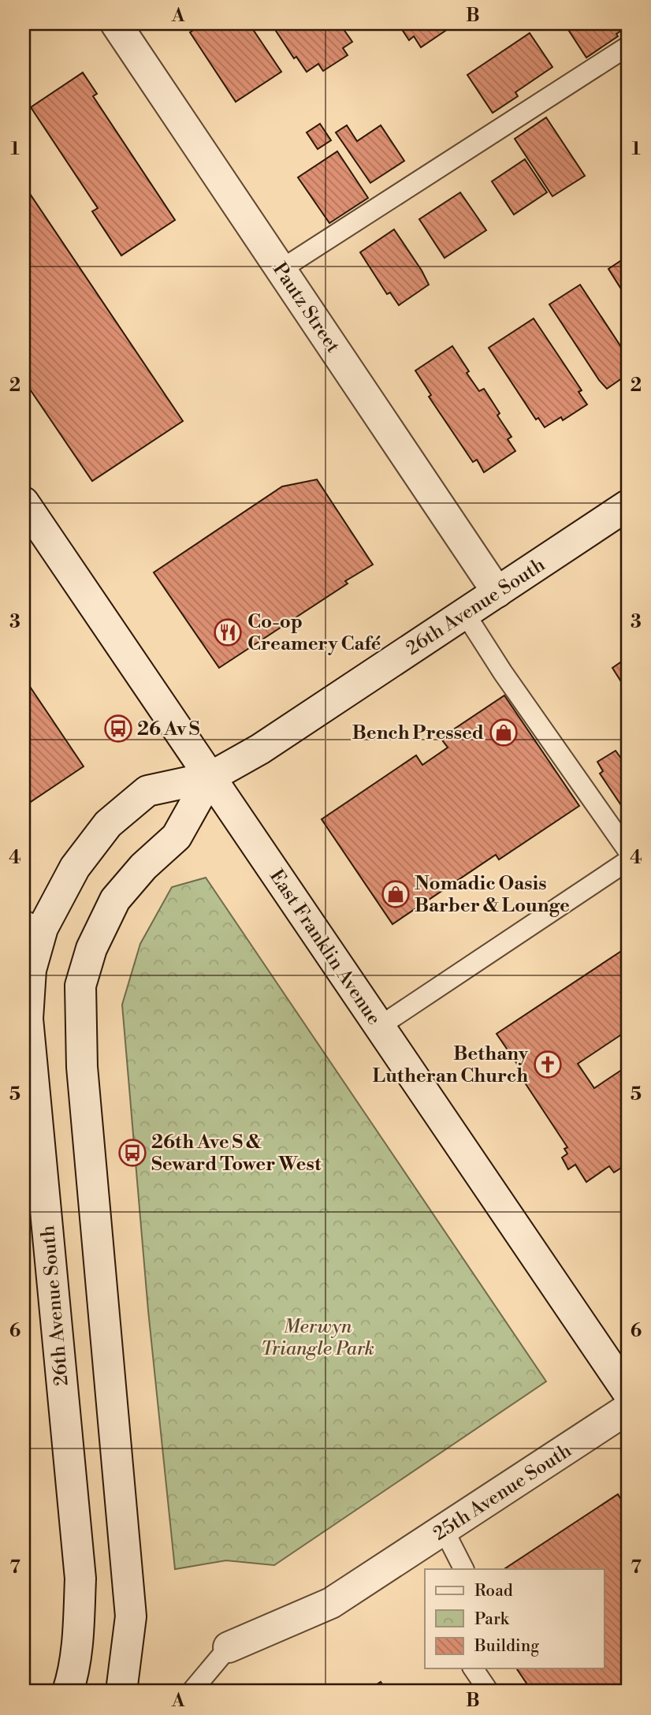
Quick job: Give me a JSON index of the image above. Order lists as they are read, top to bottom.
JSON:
{
  "streets": {
    "street": [
      "Pautz Street",
      "26th Avenue South",
      "East Franklin Avenue",
      "25th Avenue South"
    ]
  },
  "crossings": [
    ["Pautz Street", "26th Avenue South"],
    ["26th Avenue South", "East Franklin Avenue"]
  ],
  "parks": ["Merwyn Triangle Park"],
  "places": {
    "restaurant": ["Co-op Creamery Café"],
    "bus stop": ["26 Av S", "26th Ave S & Seward Tower West"],
    "shop": ["Bench Pressed", "Nomadic Oasis Barber & Lounge"],
    "church": ["Bethany Lutheran Church"]
  },
  "legend": ["Road", "Park", "Building"],
  "grid": {
    "columns": ["A", "B"],
    "rows": [
      "1",
      "2",
      "3",
      "4",
      "5",
      "6",
      "7"
    ]
  }
}
